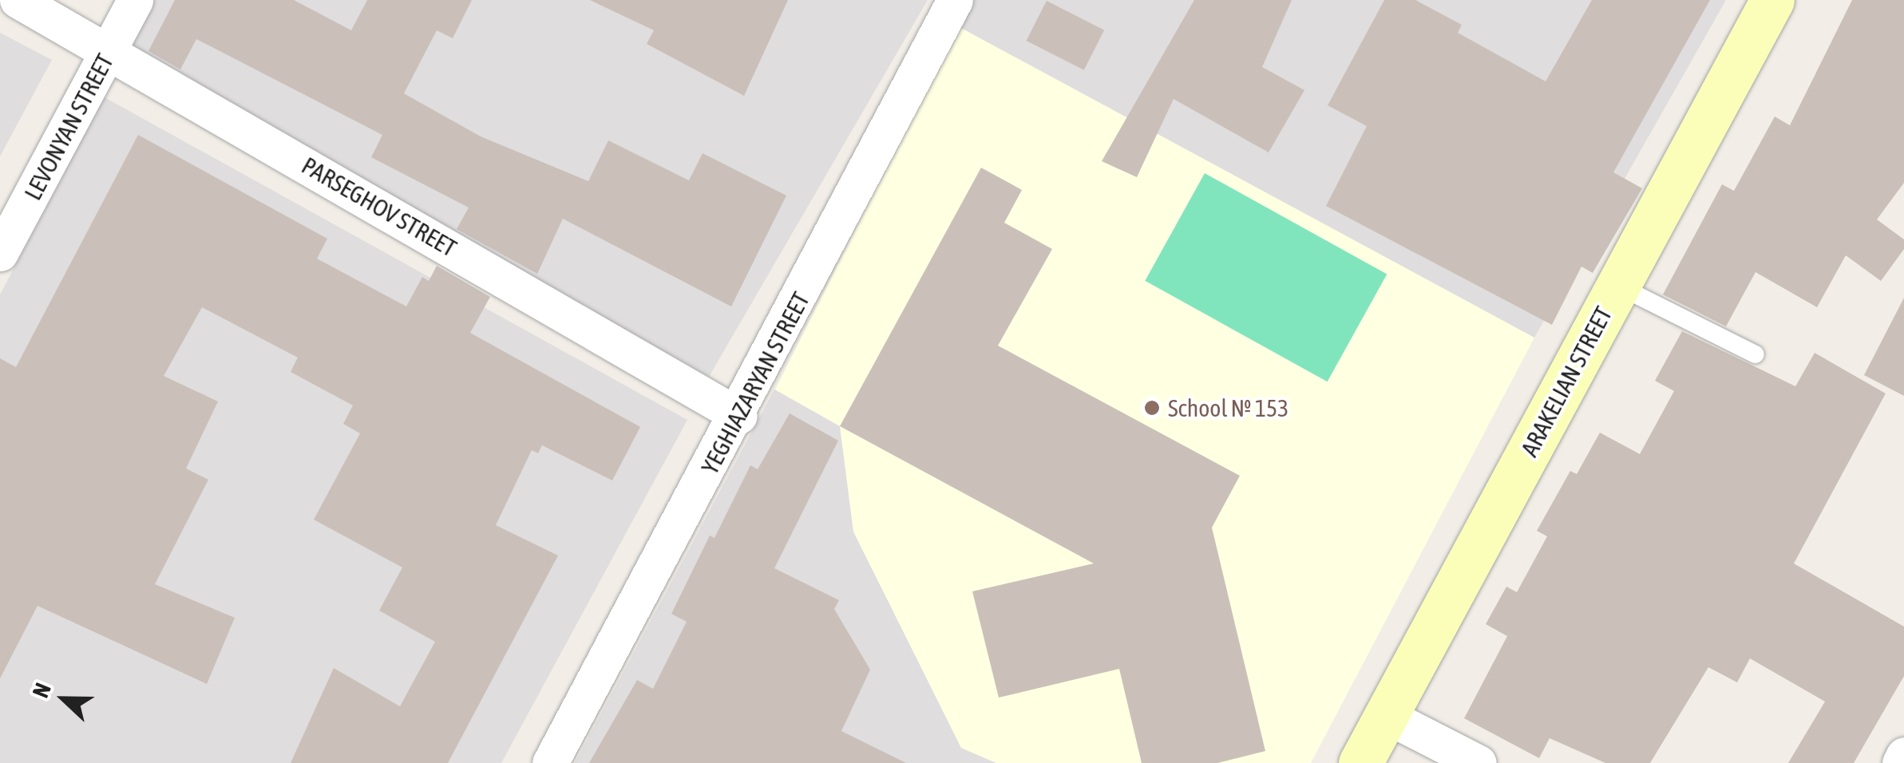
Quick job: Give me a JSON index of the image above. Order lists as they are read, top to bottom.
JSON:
{
  "streets": {
    "street": [
      "LEVONYAN STREET",
      "PARSEGHOV STREET",
      "ARAKELIAN STREET",
      "YEGHIAZARYAN STREET"
    ]
  },
  "crossings": [
    ["LEVONYAN STREET", "PARSEGHOV STREET"],
    ["PARSEGHOV STREET", "YEGHIAZARYAN STREET"]
  ],
  "places": ["School № 153"],
  "north": "left"
}
